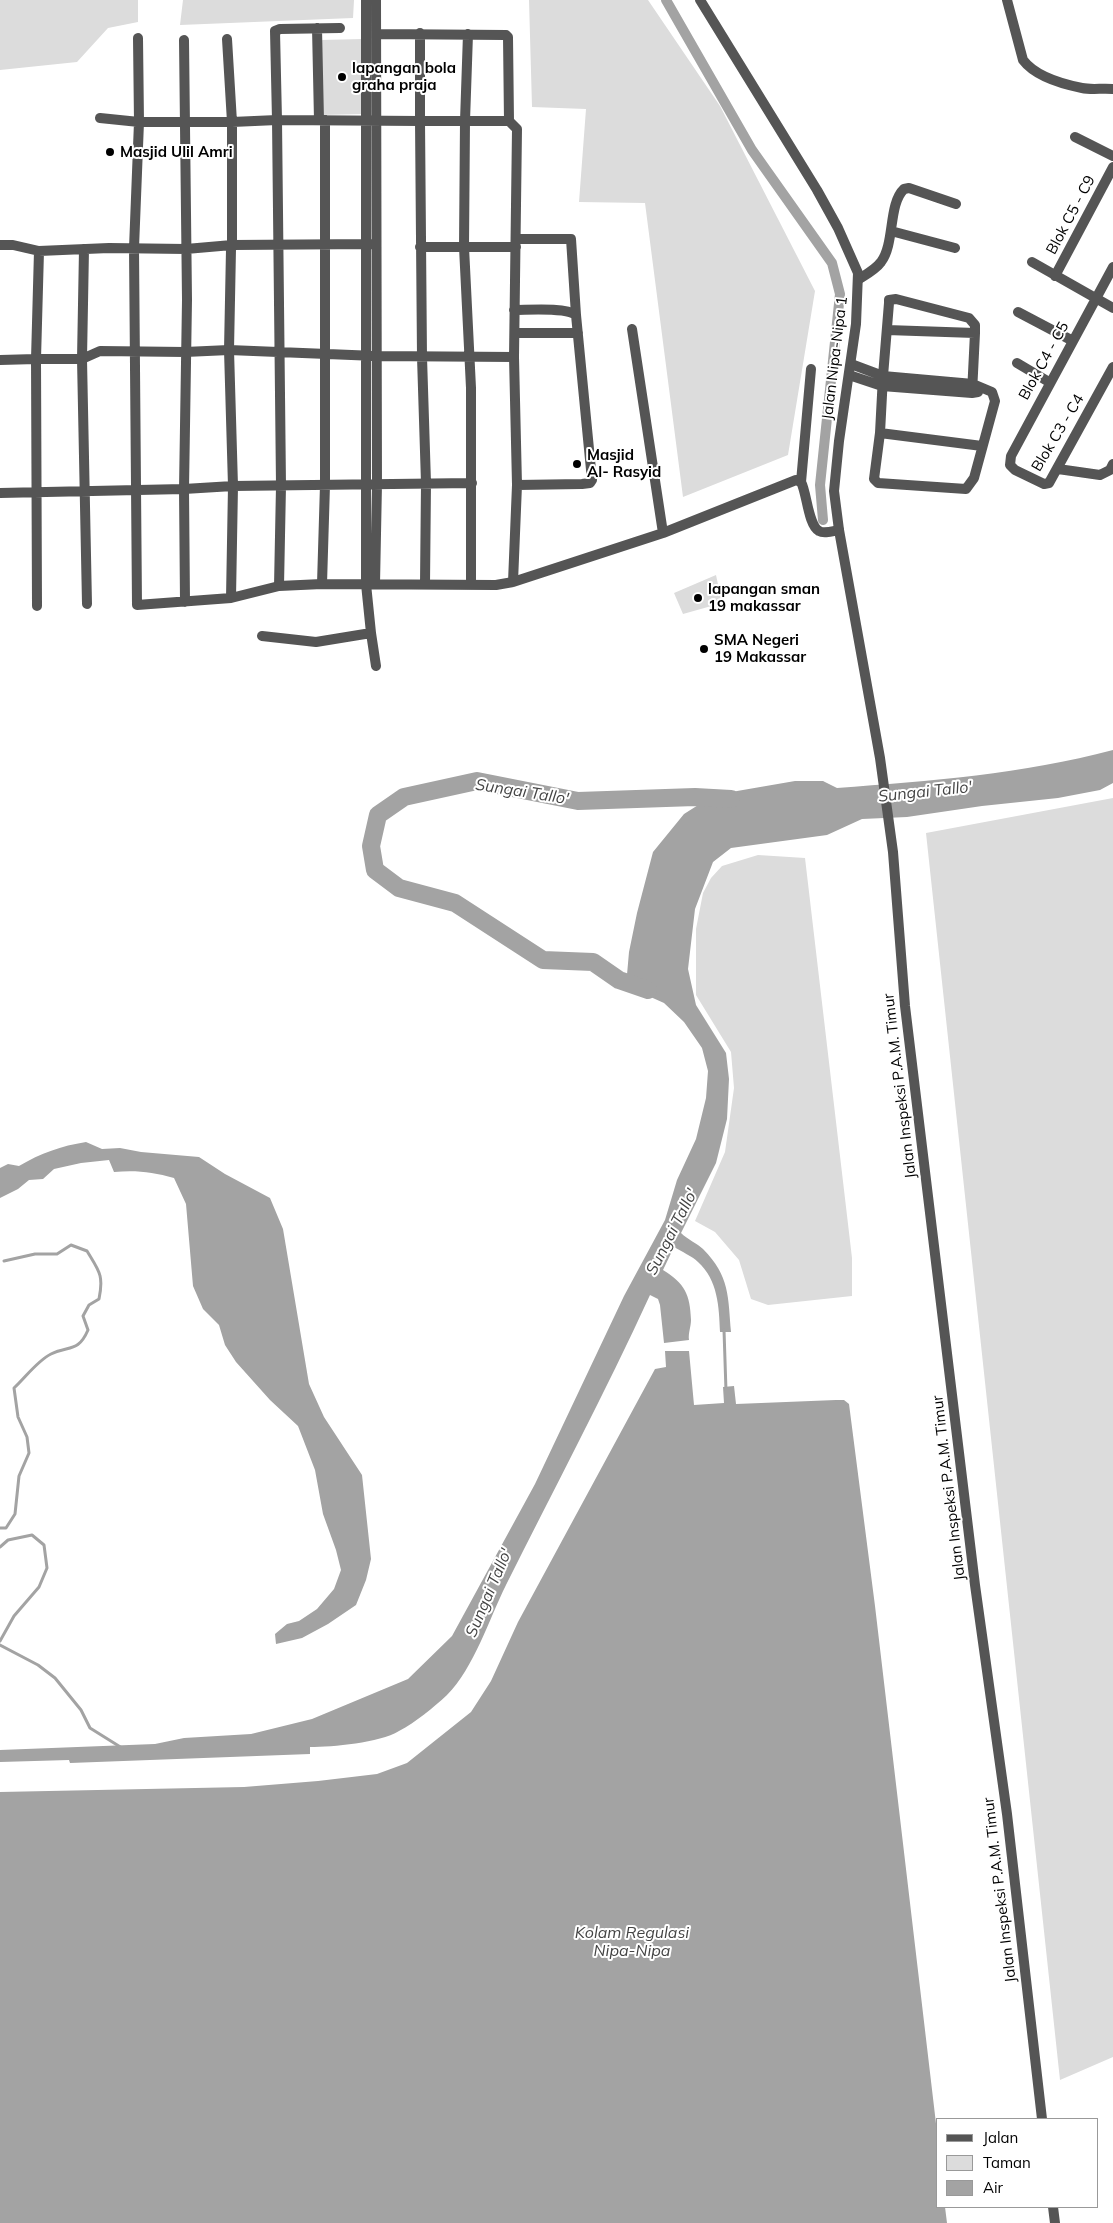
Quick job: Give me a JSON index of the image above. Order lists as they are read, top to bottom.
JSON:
{
  "streets": {
    "street": [
      "Blok C5 - C9",
      "Jalan Nipa-Nipa 1",
      "Blok C4 - C5",
      "Blok C3 - C4",
      "Jalan Inspeksi P.A.M. Timur"
    ]
  },
  "crossings": [
    ["Jalan Nipa-Nipa 1", "Jalan Inspeksi P.A.M. Timur"],
    ["Blok C4 - C5", "Blok C3 - C4"]
  ],
  "water": ["Sungai Tallo'", "Kolam Regulasi Nipa-Nipa"],
  "places": [
    "lapangan bola graha praja",
    "Masjid Ulil Amri",
    "Masjid Al- Rasyid",
    "lapangan sman 19 makassar",
    "SMA Negeri 19 Makassar"
  ],
  "legend": ["Jalan", "Taman", "Air"]
}
